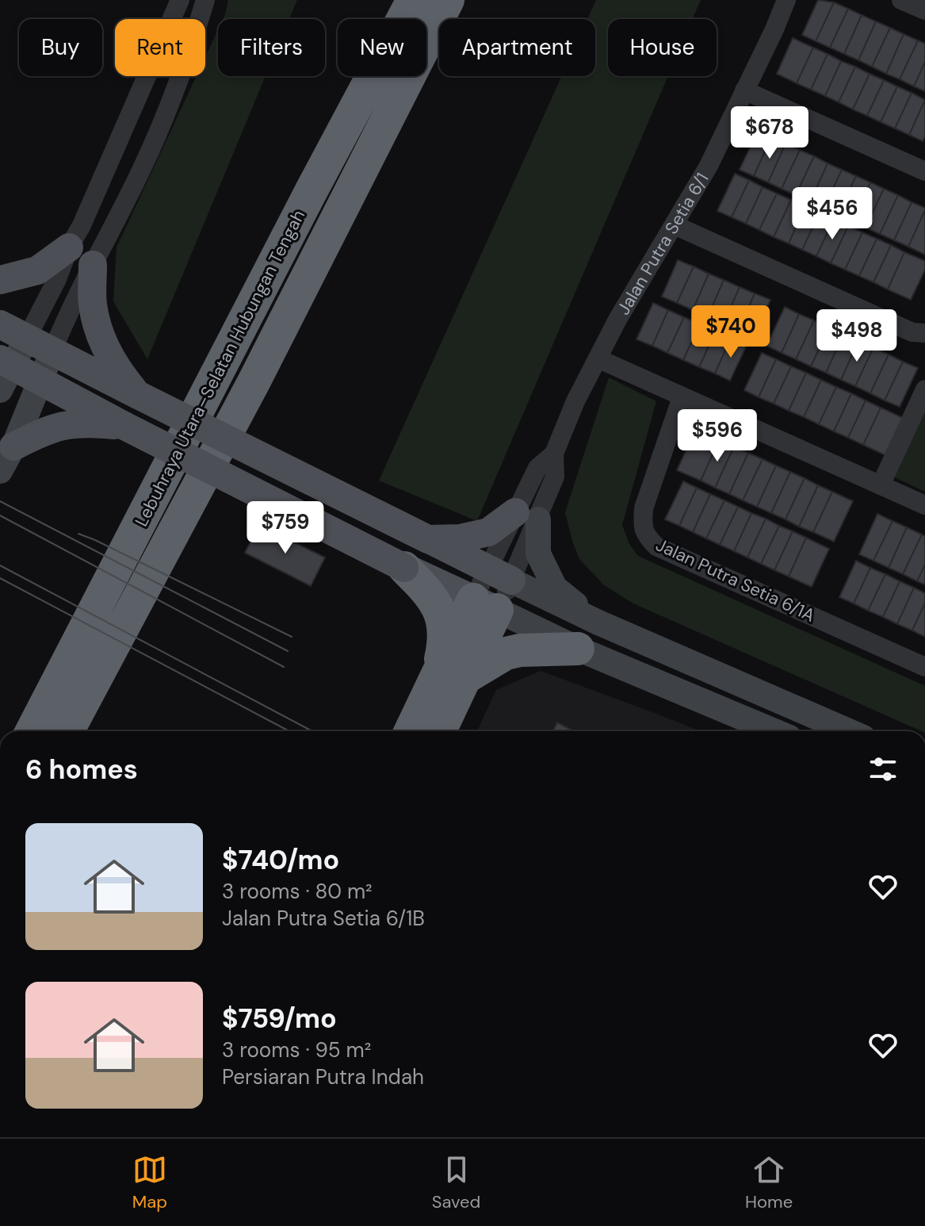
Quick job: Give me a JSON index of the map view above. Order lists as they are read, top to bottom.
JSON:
{
  "streets": {
    "highway": ["Lebuhraya Utara–Selatan Hubungan Tengah"],
    "street": ["Jalan Putra Setia 6/1", "Jalan Putra Setia 6/1A"]
  },
  "page": {
    "chip": [
      "Buy",
      "Rent",
      "Filters",
      "New",
      "Apartment",
      "House"
    ],
    "price": [
      "$678",
      "$456",
      "$740",
      "$498",
      "$596",
      "$759"
    ],
    "heading": "6 homes",
    "list": [
      {
        "name": "$740/mo",
        "note": "3 rooms · 80 m² · Jalan Putra Setia 6/1B"
      },
      {
        "name": "$759/mo",
        "note": "3 rooms · 95 m² · Persiaran Putra Indah"
      }
    ],
    "tabs": ["Map", "Saved", "Home"]
  }
}
